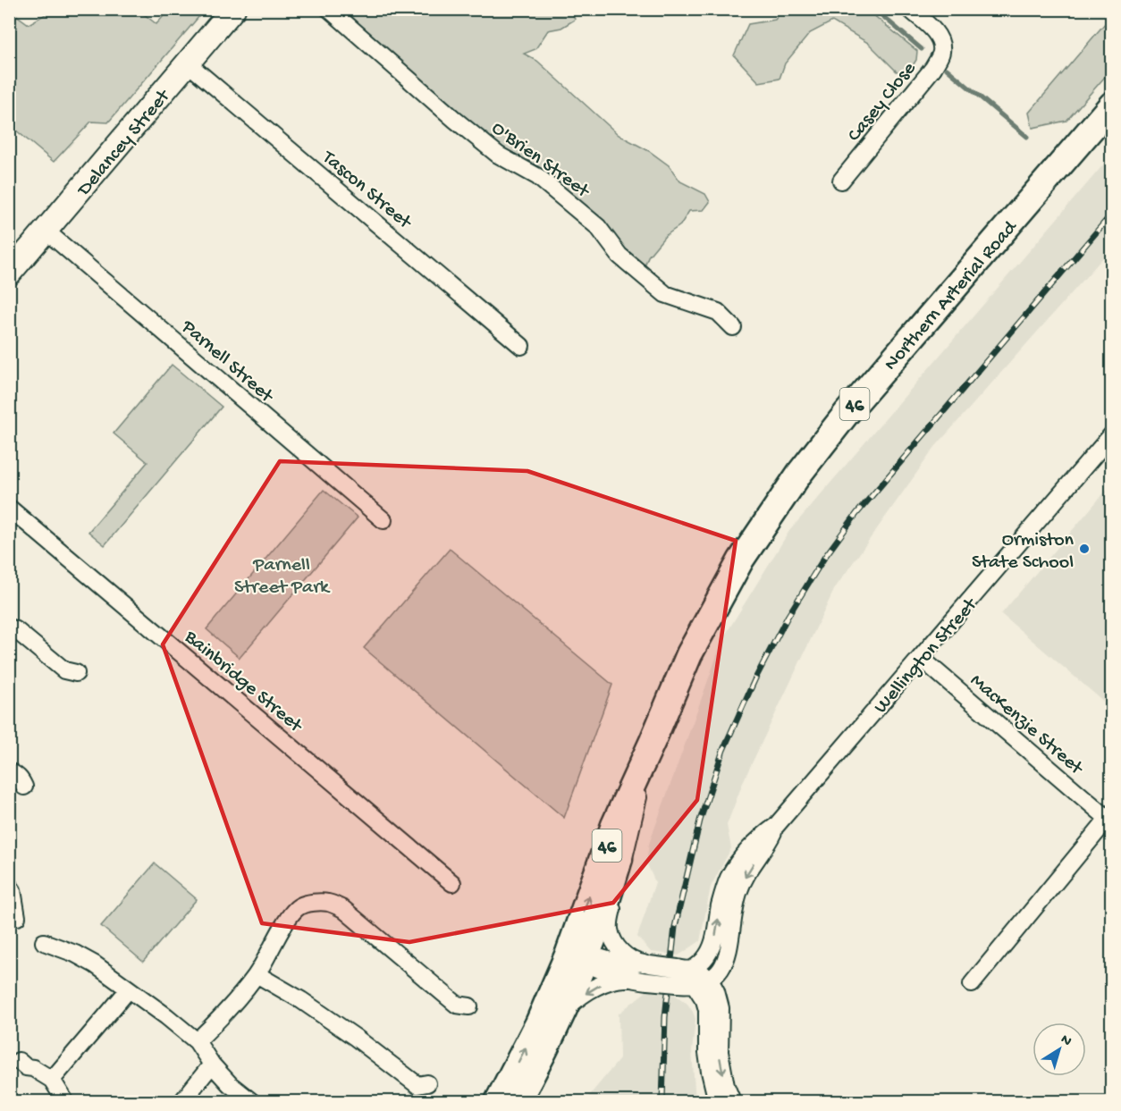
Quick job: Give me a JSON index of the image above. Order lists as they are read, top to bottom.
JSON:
{
  "streets": {
    "main road": ["Delancey Street", "Northern Arterial Road", "46"],
    "street": [
      "Casey Close",
      "O'Brien Street",
      "Tascon Street",
      "Parnell Street",
      "Wellington Street",
      "Bainbridge Street",
      "MacKenzie Street"
    ]
  },
  "crossings": [
    ["Delancey Street", "Tascon Street"],
    ["Delancey Street", "Parnell Street"],
    ["Northern Arterial Road", "46"],
    ["Wellington Street", "MacKenzie Street"]
  ],
  "parks": ["Parnell Street Park"],
  "places": ["Ormiston State School"],
  "north": "top right"
}
